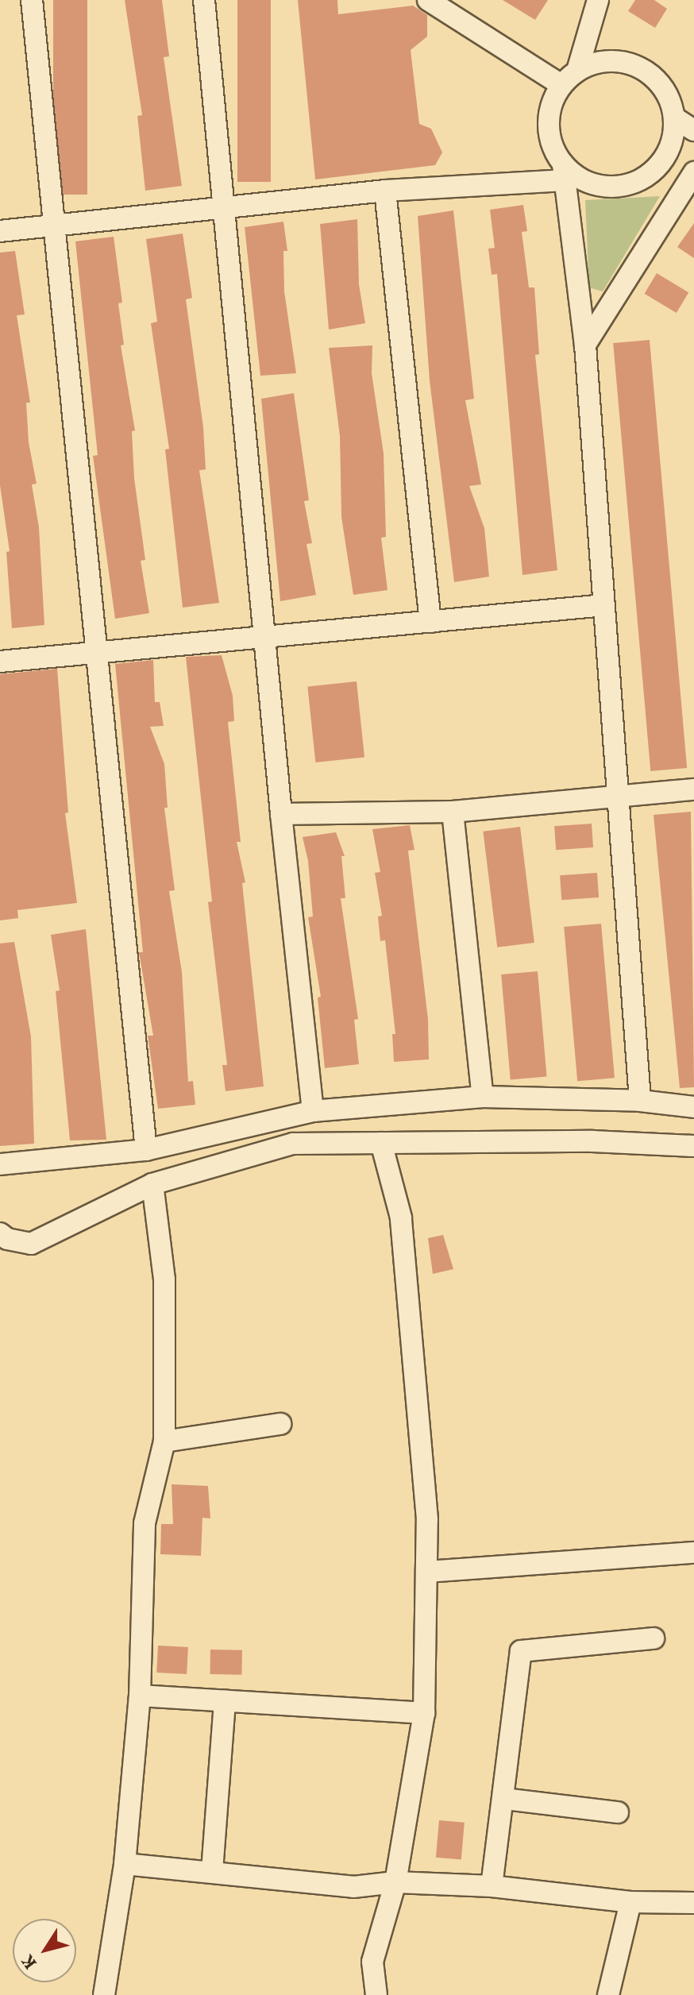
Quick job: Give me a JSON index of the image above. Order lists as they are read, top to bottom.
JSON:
{
  "north": "bottom left"
}
